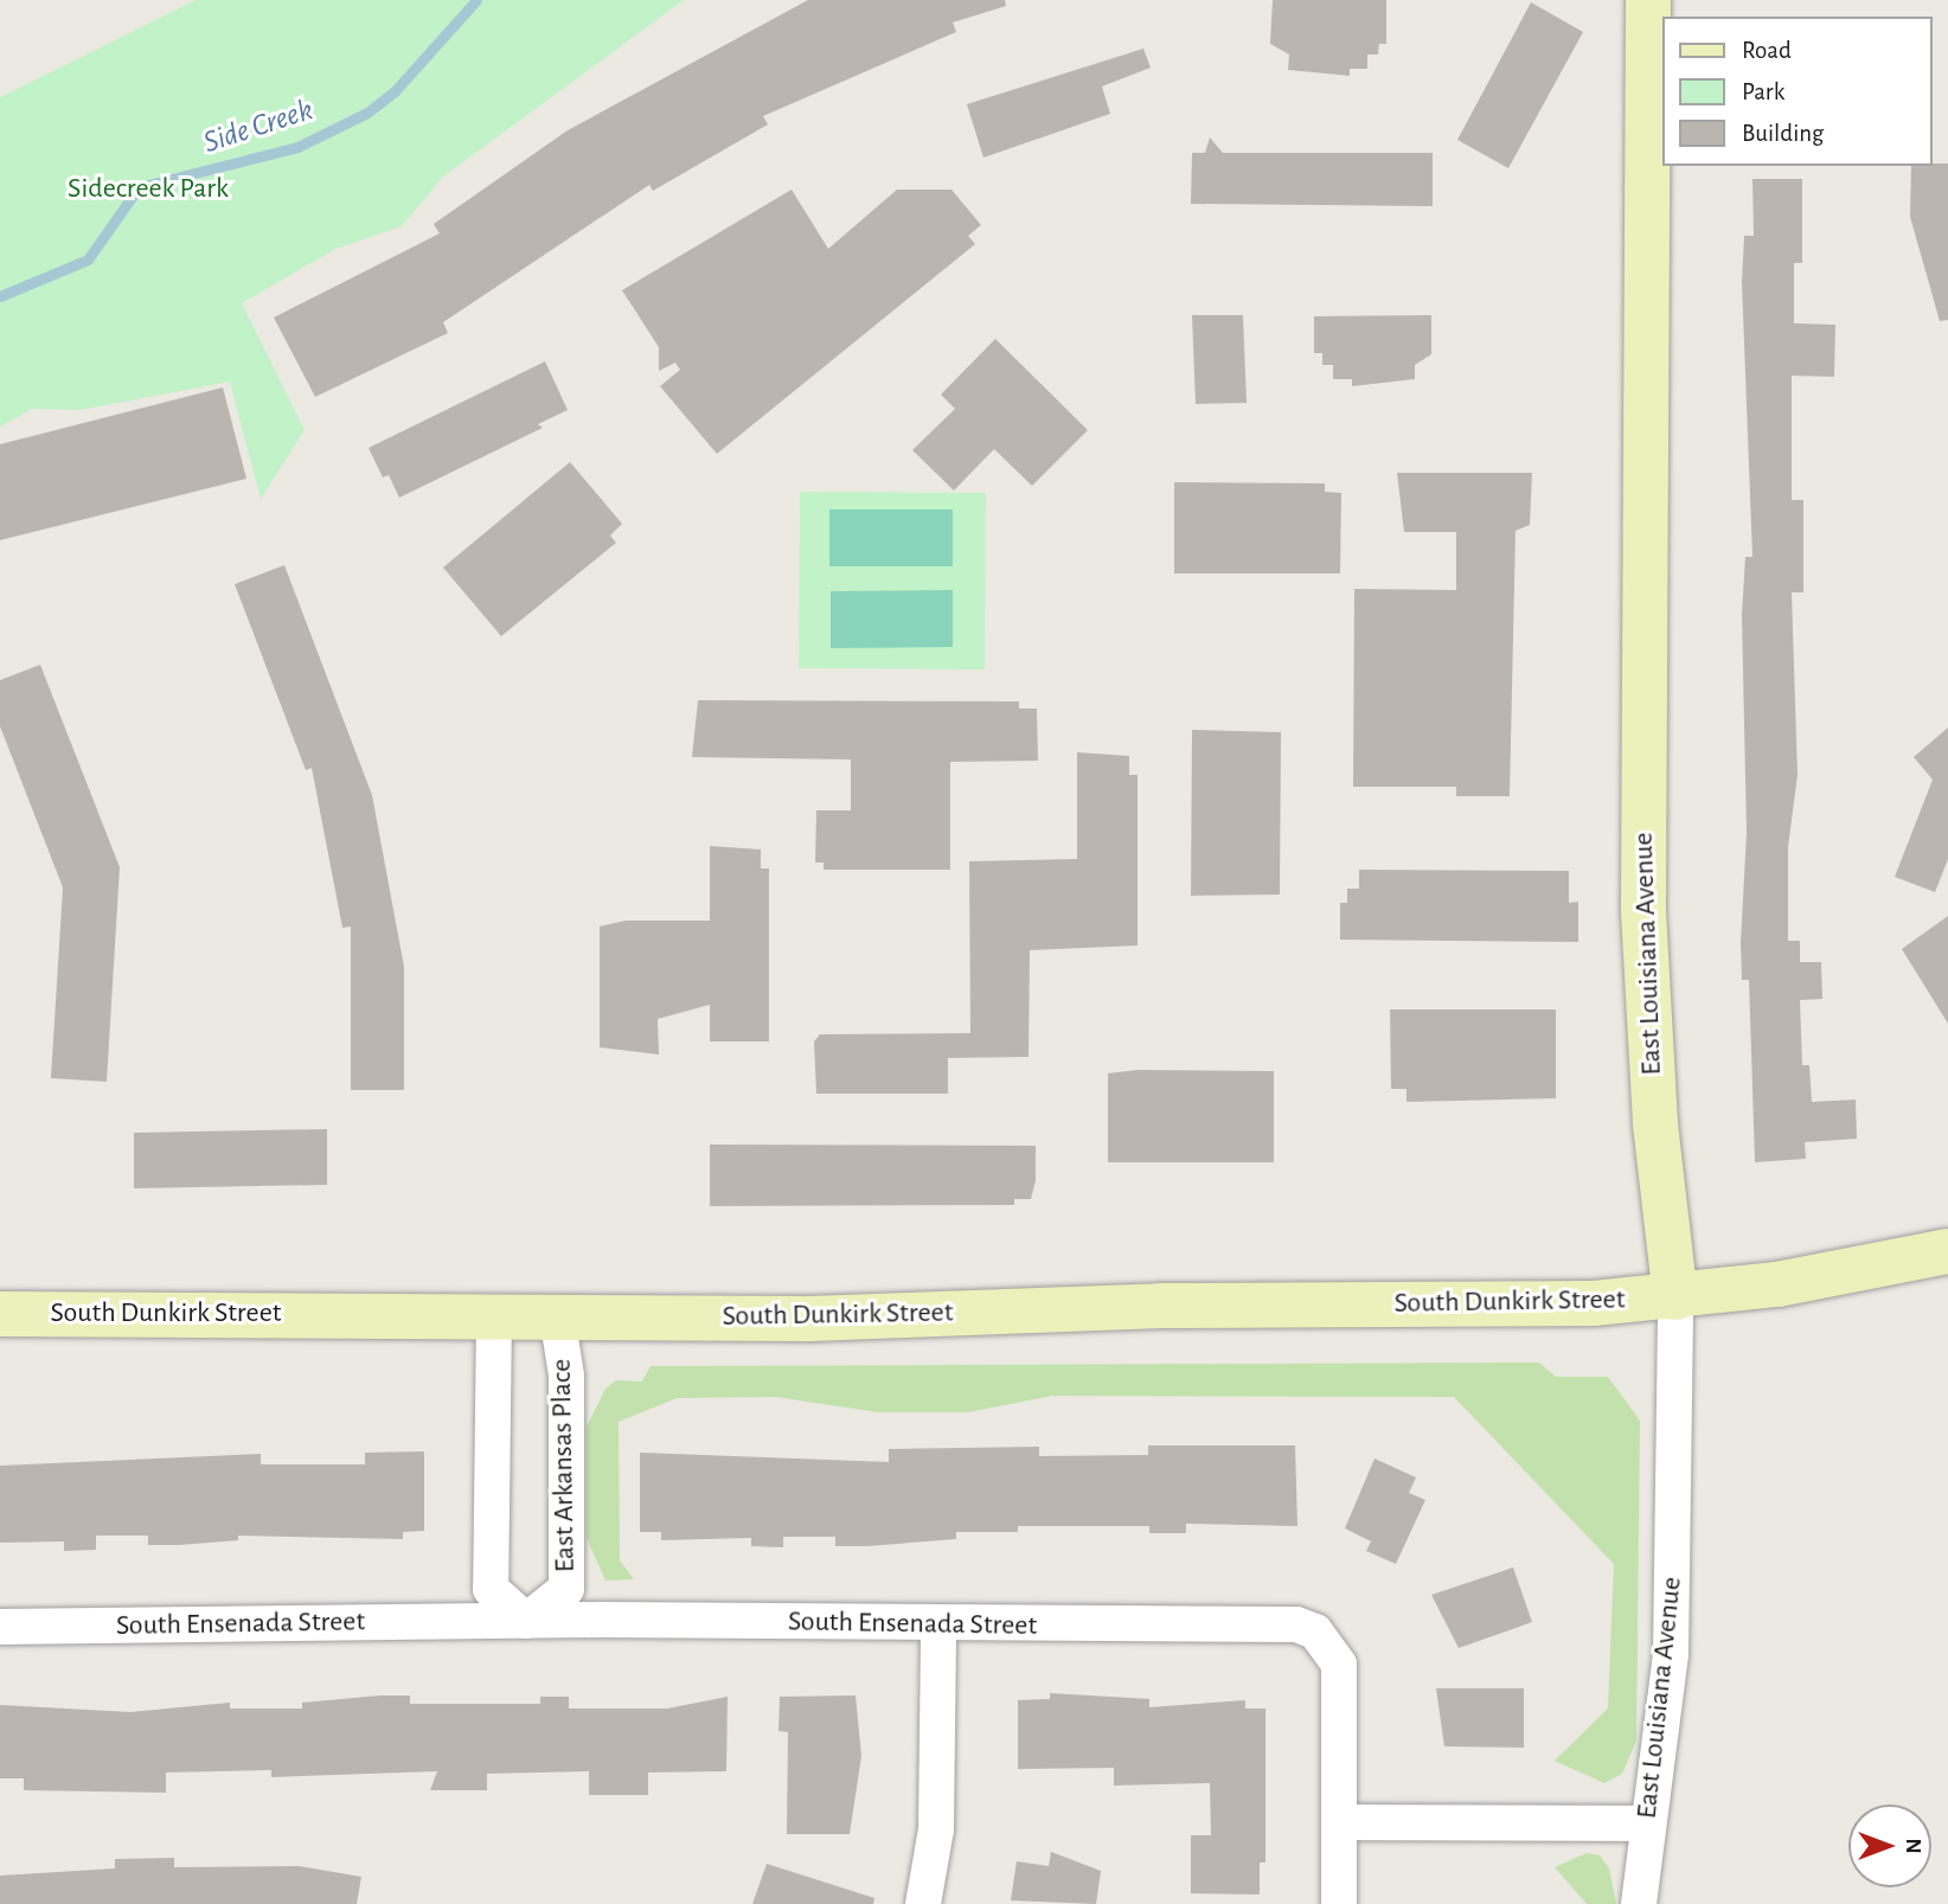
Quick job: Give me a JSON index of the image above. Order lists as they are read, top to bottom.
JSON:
{
  "streets": {
    "main road": ["East Louisiana Avenue", "South Dunkirk Street"],
    "street": ["East Arkansas Place", "South Ensenada Street"]
  },
  "crossings": [
    ["East Louisiana Avenue", "South Dunkirk Street"],
    ["South Dunkirk Street", "East Arkansas Place"],
    ["East Arkansas Place", "South Ensenada Street"]
  ],
  "water": ["Side Creek"],
  "parks": ["Sidecreek Park"],
  "legend": ["Road", "Park", "Building"],
  "north": "right"
}
